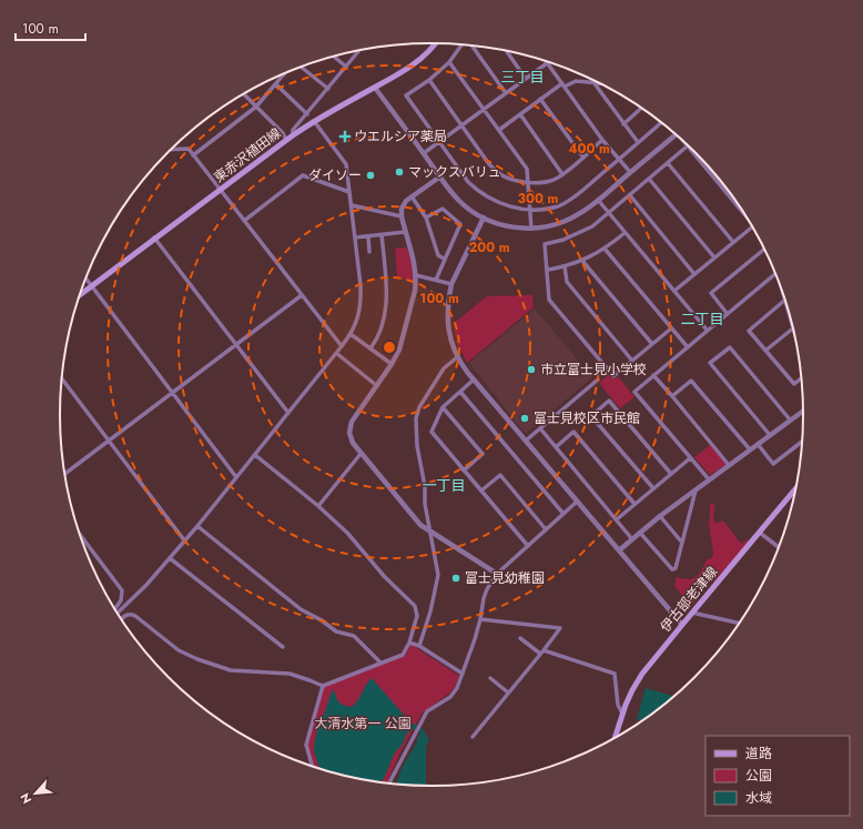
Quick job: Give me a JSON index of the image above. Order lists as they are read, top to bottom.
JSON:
{
  "streets": {
    "main road": ["東赤沢植田線", "伊古部老津線"]
  },
  "districts": ["三丁目", "二丁目", "一丁目"],
  "parks": ["大清水第一 公園"],
  "places": {
    "health": ["ウエルシア薬局"],
    "other": [
      "マックスバリュ",
      "ダイソー",
      "市立富士見小学校",
      "富士見校区市民館",
      "富士見幼稚園"
    ]
  },
  "legend": ["道路", "公園", "水域"],
  "scale_bar": "100 m",
  "north": "bottom left",
  "rings": [
    "400 m",
    "300 m",
    "200 m",
    "100 m"
  ]
}
